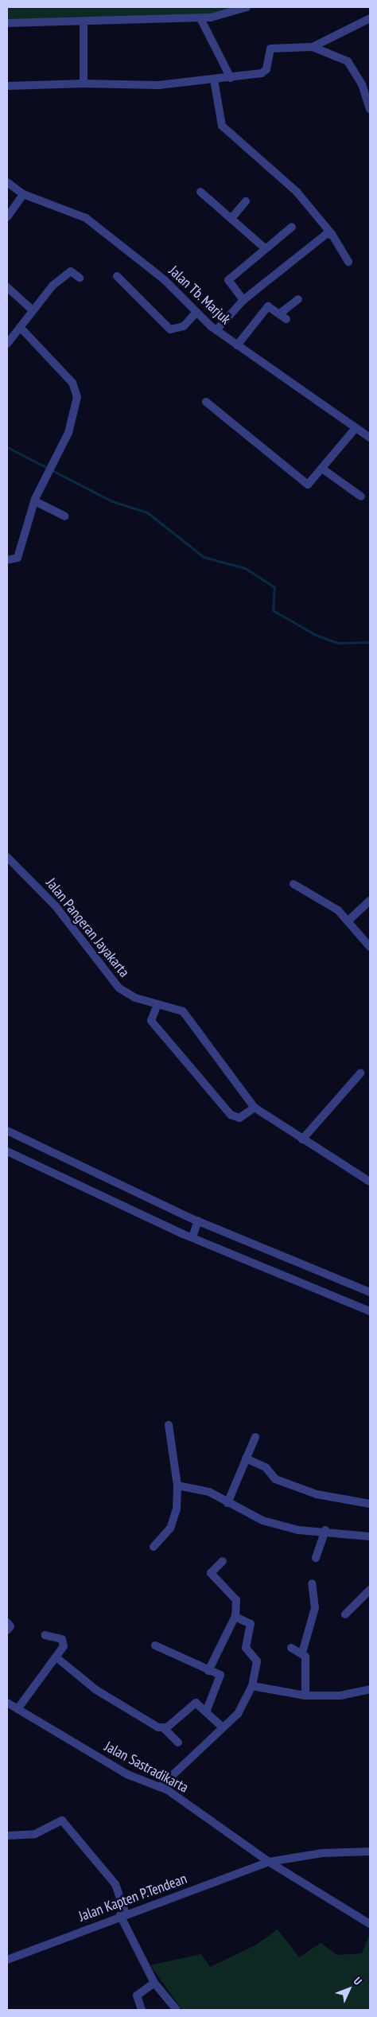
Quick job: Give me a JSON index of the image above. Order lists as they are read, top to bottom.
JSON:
{
  "streets": {
    "street": [
      "Jalan Tb. Marjuk",
      "Jalan Pangeran Jayakarta",
      "Jalan Sastradikarta",
      "Jalan Kapten P.Tendean"
    ]
  },
  "crossings": [
    ["Jalan Sastradikarta", "Jalan Kapten P.Tendean"]
  ],
  "north": "top right"
}
